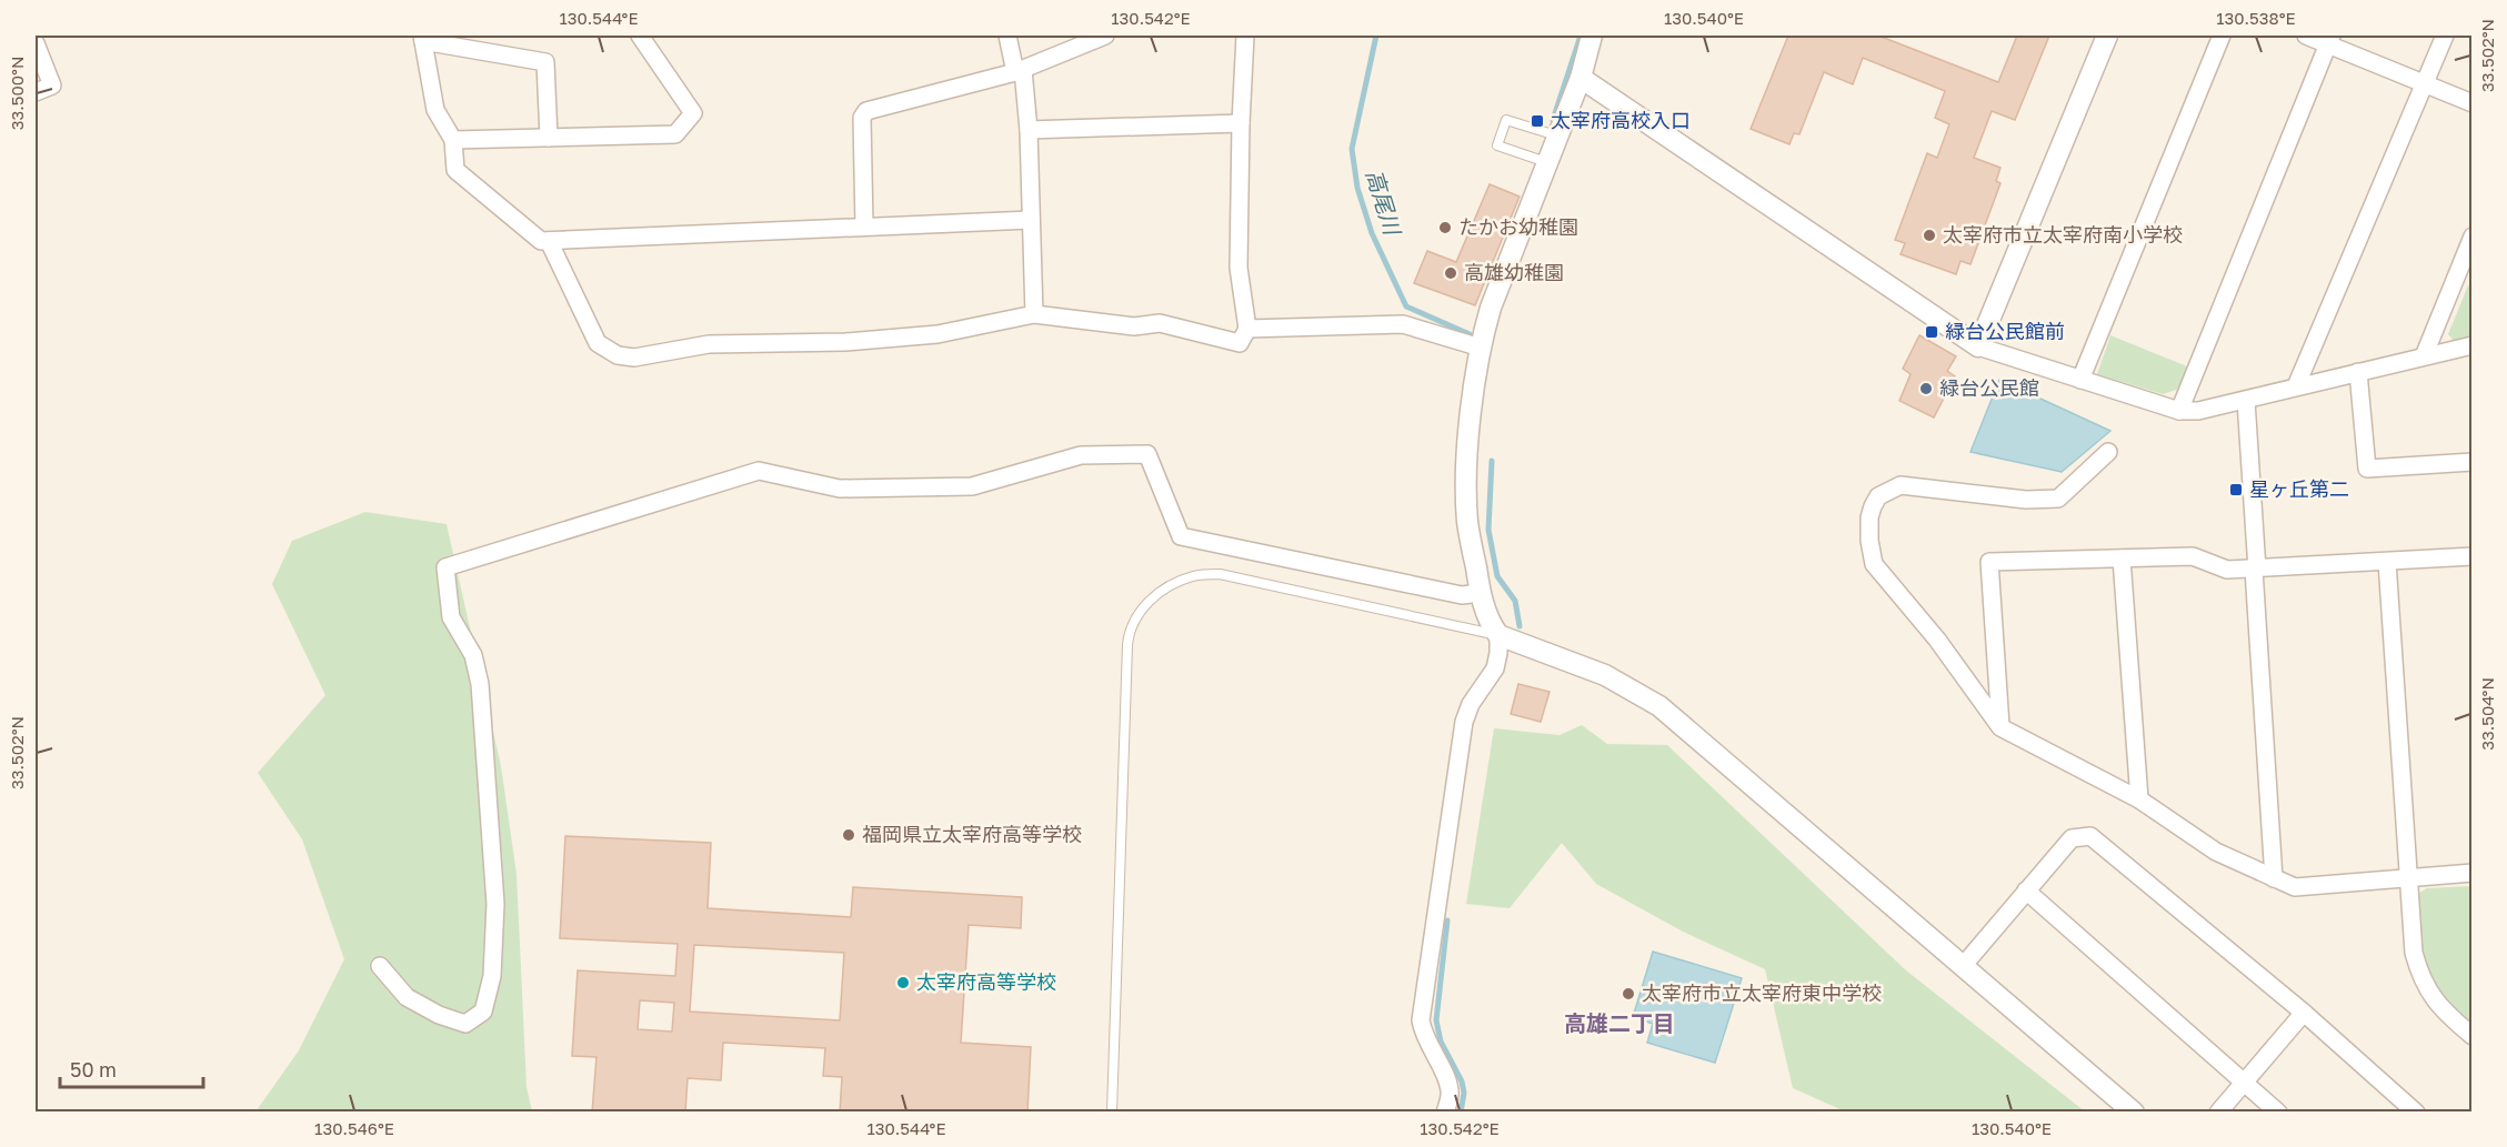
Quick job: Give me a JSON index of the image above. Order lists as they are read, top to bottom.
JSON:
{
  "districts": ["高雄二丁目"],
  "water": ["高尾川"],
  "places": {
    "transit": ["太宰府高校入口", "緑台公民館前", "星ヶ丘第二"],
    "other": [
      "たかお幼稚園",
      "太宰府市立太宰府南小学校",
      "高雄幼稚園",
      "緑台公民館",
      "福岡県立太宰府高等学校",
      "太宰府高等学校",
      "太宰府市立太宰府東中学校"
    ]
  },
  "scale_bar": "50 m",
  "coordinates": [
    "130.544°E",
    "130.542°E",
    "130.540°E",
    "130.538°E",
    "33.502°N",
    "33.500°N",
    "33.504°N",
    "130.546°E"
  ]
}
